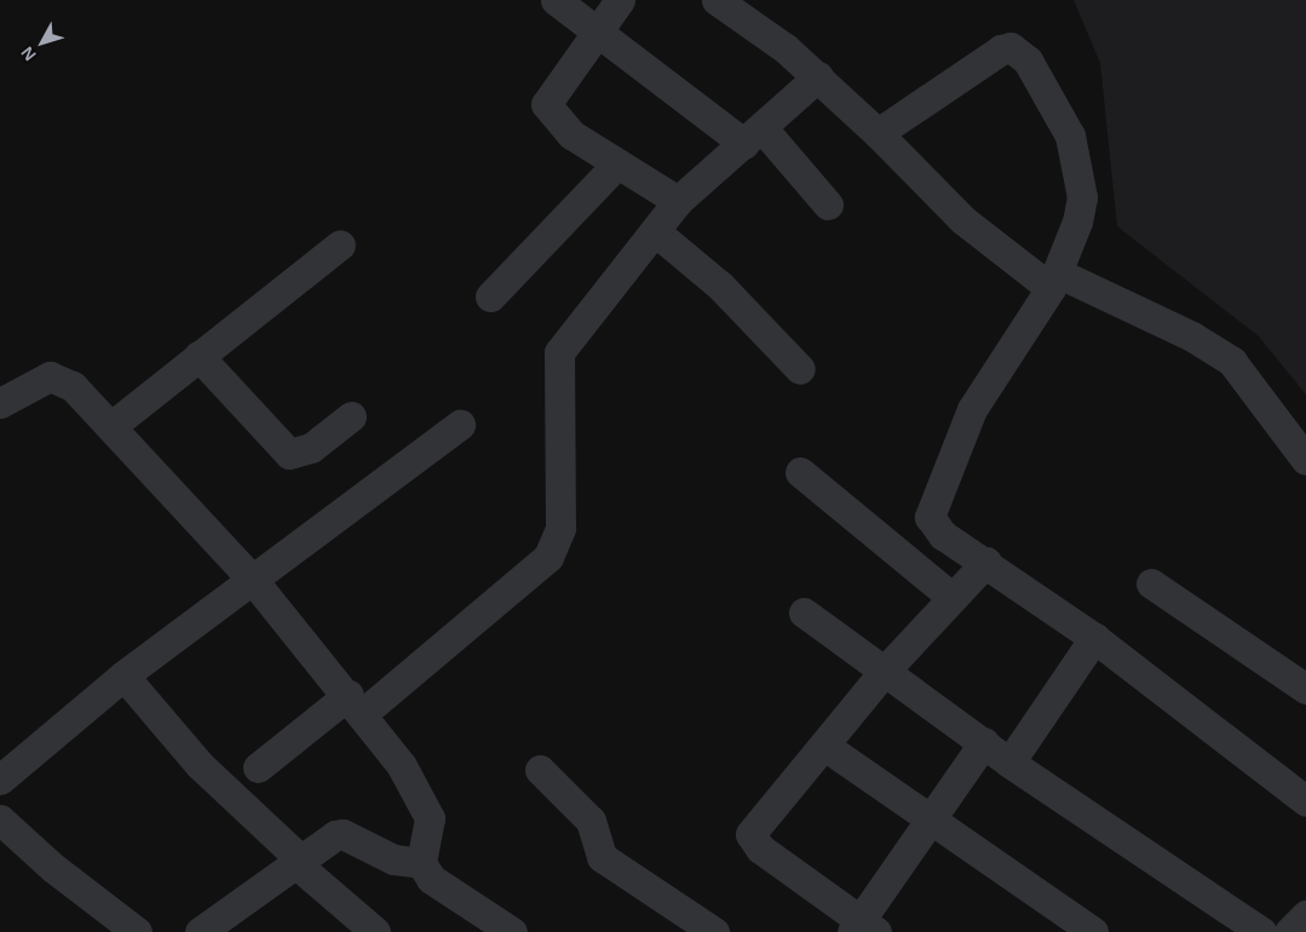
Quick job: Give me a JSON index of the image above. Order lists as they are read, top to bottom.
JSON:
{
  "north": "bottom left"
}
